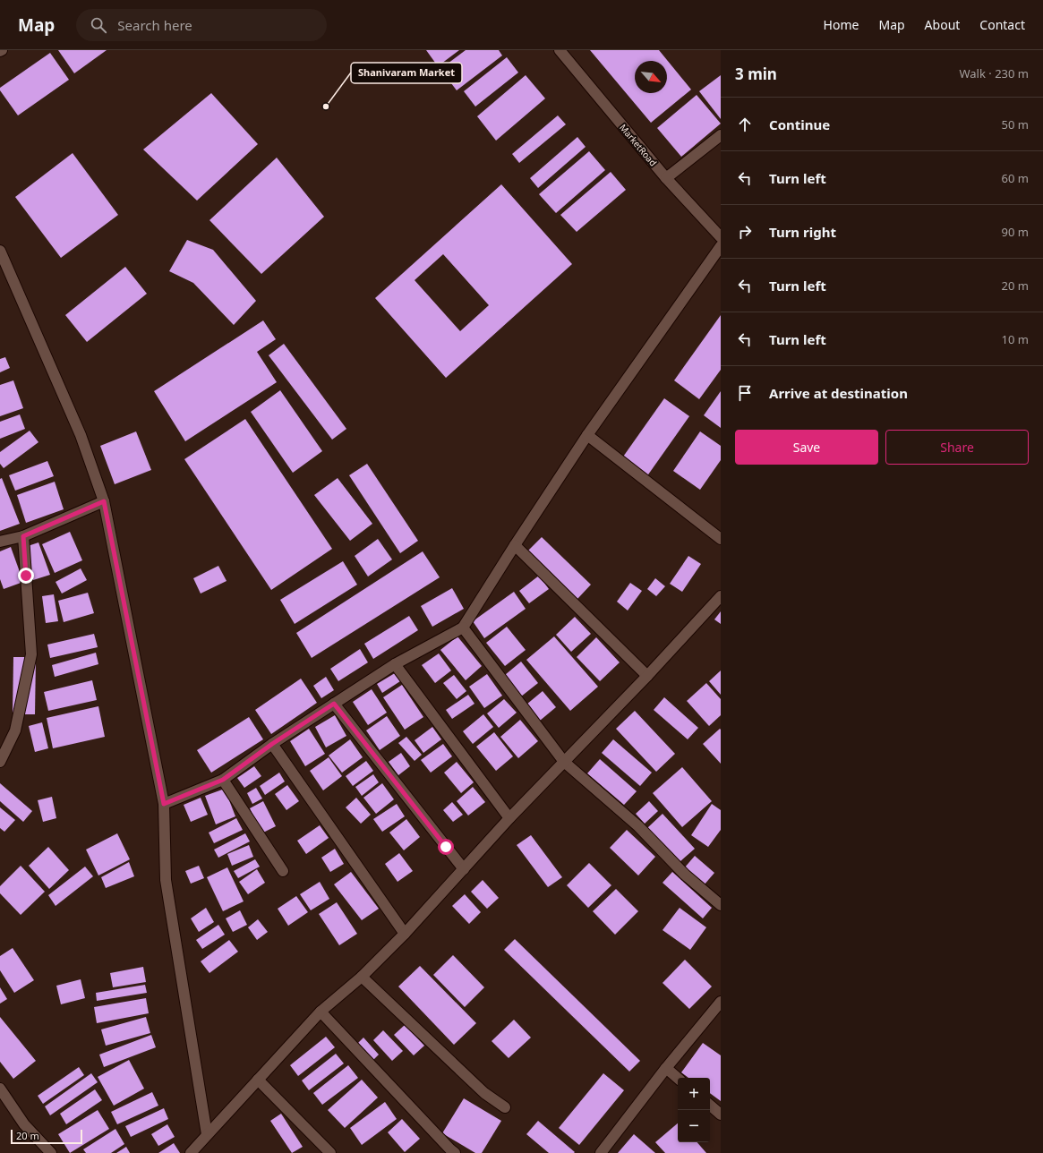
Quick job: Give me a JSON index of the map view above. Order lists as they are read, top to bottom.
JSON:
{
  "streets": {
    "street": ["MarketRoad"]
  },
  "places": ["Shanivaram Market"],
  "scale_bar": "20 m",
  "north": "bottom right",
  "page": {
    "header": "Map",
    "search": "Search here",
    "nav": [
      "Home",
      "Map",
      "About",
      "Contact"
    ],
    "heading": ["3 min", "Walk · 230 m"],
    "list": [
      ["Continue", "50 m"],
      ["Turn left", "60 m"],
      ["Turn right", "90 m"],
      ["Turn left", "20 m"],
      ["Turn left", "10 m"],
      "Arrive at destination"
    ],
    "buttons": ["Save", "Share"],
    "map_buttons": ["+", "−"],
    "scale": "20 m"
  }
}
